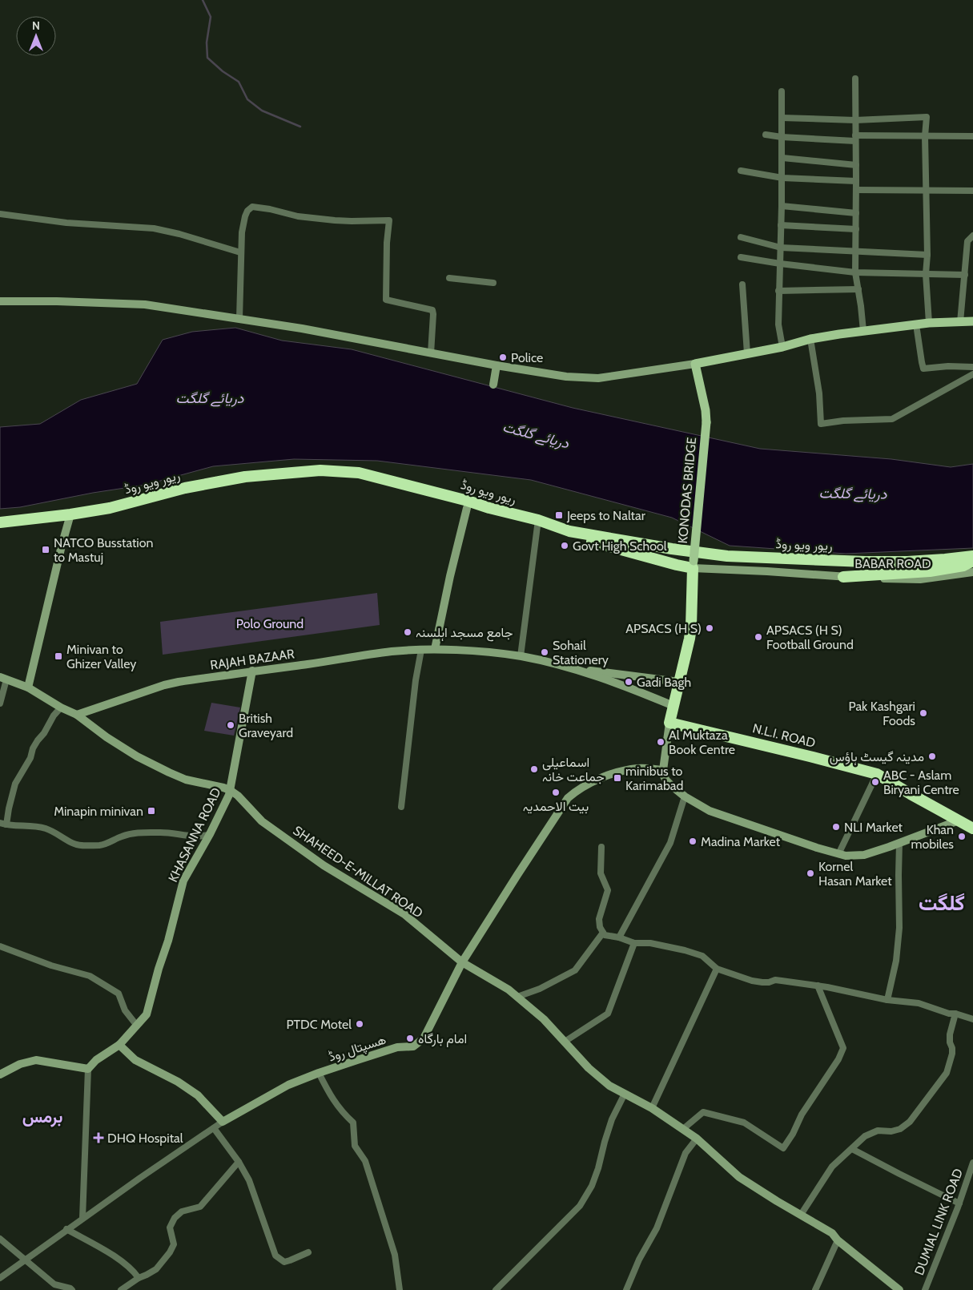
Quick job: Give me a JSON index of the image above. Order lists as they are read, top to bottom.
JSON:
{
  "streets": {
    "highway": ["ریور ویو روڈ", "N.L.I. ROAD"],
    "main road": [
      "KONODAS BRIDGE",
      "BABAR ROAD",
      "RAJAH BAZAAR",
      "KHASANNA ROAD",
      "SHAHEED-E-MILLAT ROAD",
      "ھسپتال روڈ"
    ],
    "street": ["DUMIAL LINK ROAD"]
  },
  "crossings": [
    ["KONODAS BRIDGE", "BABAR ROAD"],
    ["RAJAH BAZAAR", "KHASANNA ROAD"],
    ["RAJAH BAZAAR", "SHAHEED-E-MILLAT ROAD"],
    ["KHASANNA ROAD", "SHAHEED-E-MILLAT ROAD"],
    ["SHAHEED-E-MILLAT ROAD", "ھسپتال روڈ"]
  ],
  "districts": ["گلگت", "برمس"],
  "water": ["دریائے گلگت"],
  "parks": ["Polo Ground"],
  "places": {
    "other": [
      "Police",
      "Govt High School",
      "APSACS (H S)",
      "جامع مسجد اہلسنہ",
      "APSACS (H S) Football Ground",
      "Sohail Stationery",
      "Gadi Bagh",
      "Pak Kashgari Foods",
      "British Graveyard",
      "Al Muktaza Book Centre",
      "مدینہ گیسٹ ہاؤس",
      "اسماعیلی جماعت خانہ",
      "ABC - Aslam Biryani Centre",
      "بیت الاحمدیہ",
      "NLI Market",
      "Khan mobiles",
      "Madina Market",
      "Kornel Hasan Market",
      "PTDC Motel",
      "امام بارگاہ"
    ],
    "transit": [
      "Jeeps to Naltar",
      "NATCO Busstation to Mastuj",
      "Minivan to Ghizer Valley",
      "minibus to Karimabad",
      "Minapin minivan"
    ],
    "health": ["DHQ Hospital"]
  },
  "north": "top"
}
